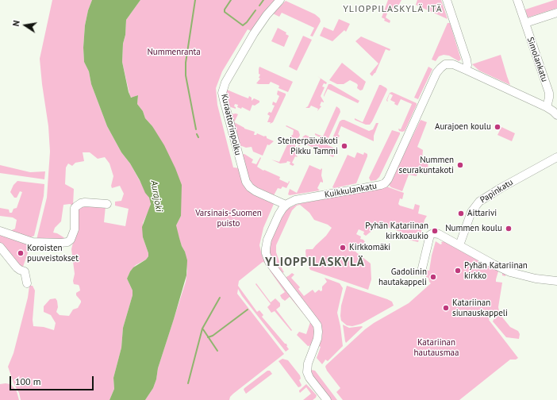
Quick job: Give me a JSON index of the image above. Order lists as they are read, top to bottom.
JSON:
{
  "streets": {
    "street": [
      "Simolankatu",
      "Kuraattorinpolku",
      "Kuikkulankatu",
      "Papinkatu"
    ]
  },
  "crossings": [
    ["Simolankatu", "Kuikkulankatu"],
    ["Kuraattorinpolku", "Kuikkulankatu"]
  ],
  "districts": ["YLIOPPILASKYLÄ ITÄ", "YLIOPPILASKYLÄ"],
  "water": ["Aurajoki"],
  "parks": ["Nummenranta", "Varsinais-Suomen puisto", "Katariinan hautausmaa"],
  "places": [
    "Aurajoen koulu",
    "Steinerpäiväkoti Pikku Tammi",
    "Nummen seurakuntakoti",
    "Aittarivi",
    "Nummen koulu",
    "Pyhän Katariinan kirkkoaukio",
    "Kirkkomäki",
    "Koroisten puuveistokset",
    "Pyhän Katariinan kirkko",
    "Gadolinin hautakappeli",
    "Katariinan siunauskappeli"
  ],
  "scale_bar": "100 m",
  "north": "left"
}
